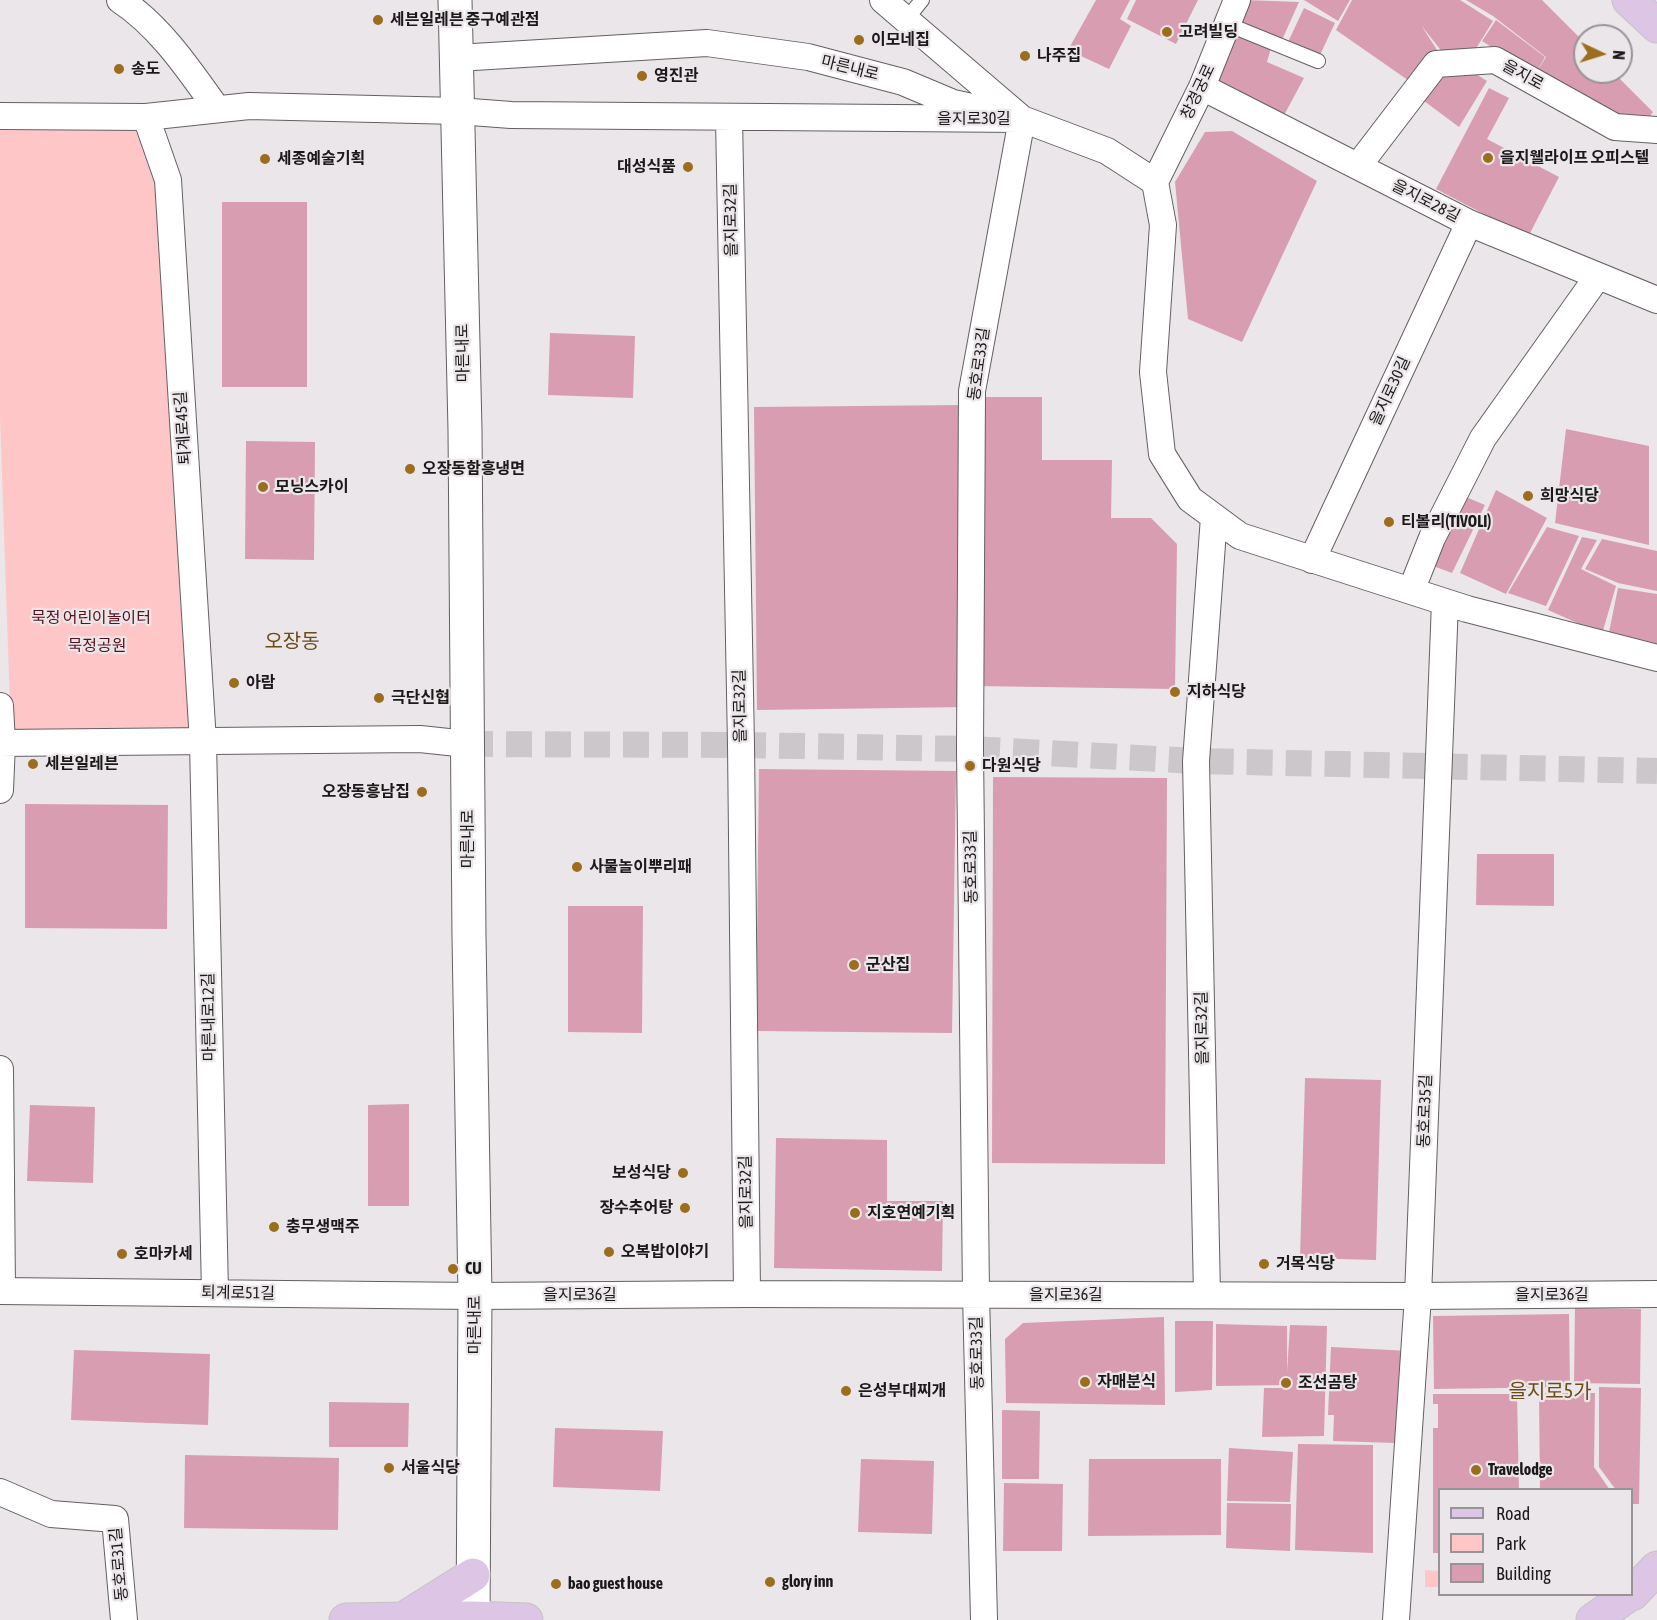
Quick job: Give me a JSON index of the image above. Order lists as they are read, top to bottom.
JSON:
{
  "streets": {
    "main road": ["마른내로"],
    "street": [
      "을지로",
      "창경궁로",
      "을지로30길",
      "을지로28길",
      "을지로32길",
      "동호로33길",
      "퇴계로45길",
      "마른내로12길",
      "동호로35길",
      "퇴계로51길",
      "을지로36길",
      "동호로31길"
    ]
  },
  "crossings": [
    ["마른내로", "을지로30길"],
    ["마른내로", "동호로33길"],
    ["마른내로", "퇴계로51길"],
    ["마른내로", "을지로36길"],
    ["을지로", "을지로28길"],
    ["창경궁로", "을지로30길"],
    ["창경궁로", "을지로28길"],
    ["을지로30길", "을지로28길"],
    ["을지로30길", "을지로32길"],
    ["을지로30길", "동호로33길"],
    ["을지로32길", "을지로36길"],
    ["동호로33길", "을지로36길"],
    ["퇴계로45길", "마른내로12길"],
    ["마른내로12길", "퇴계로51길"],
    ["동호로35길", "을지로36길"],
    ["퇴계로51길", "을지로36길"]
  ],
  "districts": ["오장동", "을지로5가"],
  "parks": ["묵정 어린이놀이터", "묵정공원"],
  "places": [
    "세븐일레븐 중구예관점",
    "고려빌딩",
    "이모네집",
    "나주집",
    "송도",
    "영진관",
    "을지웰라이프 오피스텔",
    "세종예술기획",
    "대성식품",
    "오장동함흥냉면",
    "모닝스카이",
    "희망식당",
    "티볼리(TIVOLI)",
    "아람",
    "지하식당",
    "극단신협",
    "세븐일레븐",
    "다원식당",
    "오장동흥남집",
    "사물놀이뿌리패",
    "군산집",
    "보성식당",
    "장수추어탕",
    "지호연예기획",
    "충무생맥주",
    "오복밥이야기",
    "호마카세",
    "거목식당",
    "CU",
    "자매분식",
    "조선곰탕",
    "은성부대찌개",
    "서울식당",
    "Travelodge",
    "glory inn",
    "bao guest house"
  ],
  "legend": ["Road", "Park", "Building"],
  "north": "right"
}
